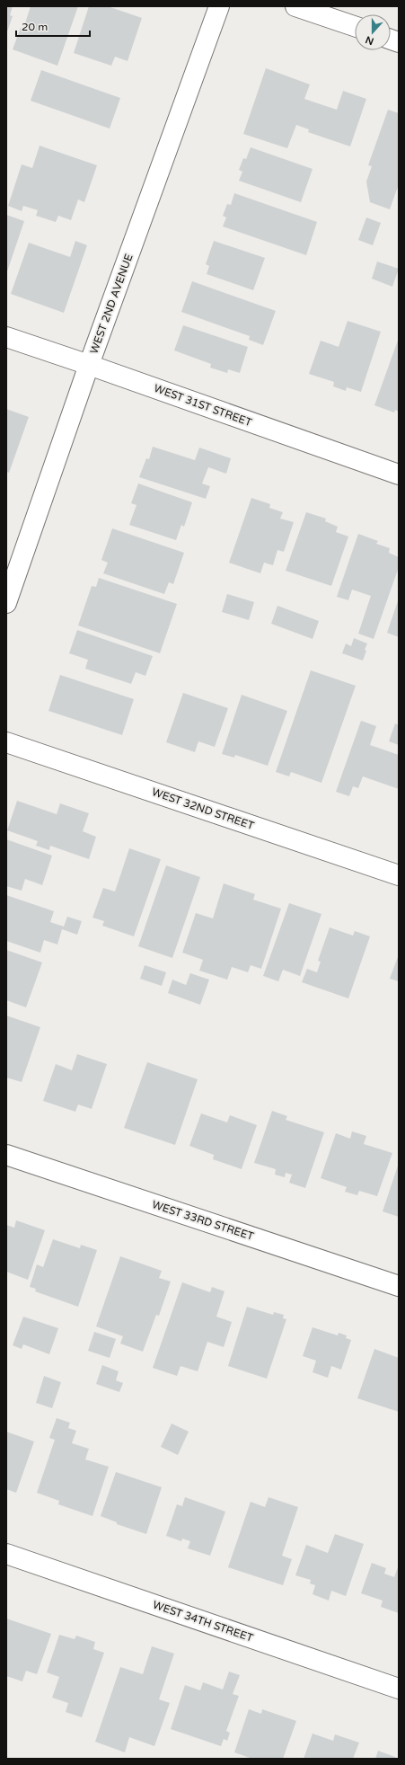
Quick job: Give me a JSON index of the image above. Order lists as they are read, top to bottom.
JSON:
{
  "streets": {
    "street": [
      "WEST 2ND AVENUE",
      "WEST 31ST STREET",
      "WEST 32ND STREET",
      "WEST 33RD STREET",
      "WEST 34TH STREET"
    ]
  },
  "crossings": [
    ["WEST 2ND AVENUE", "WEST 31ST STREET"]
  ],
  "scale_bar": "20 m",
  "north": "bottom"
}
